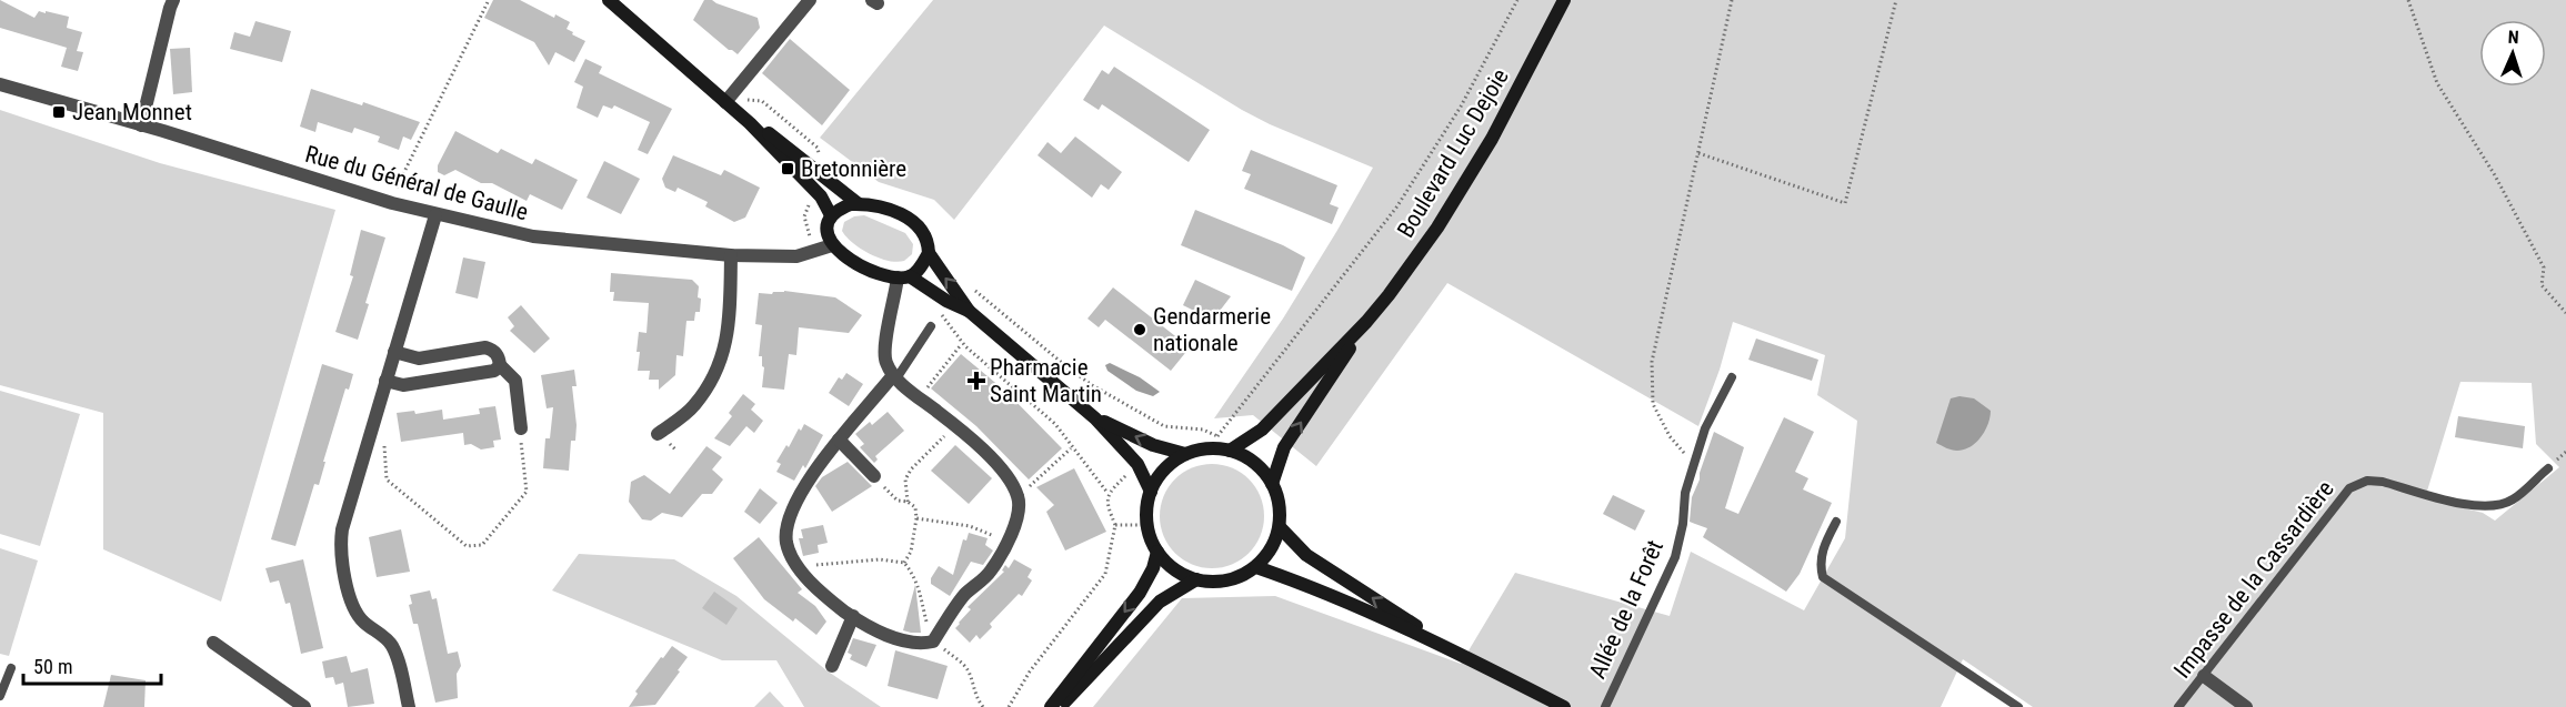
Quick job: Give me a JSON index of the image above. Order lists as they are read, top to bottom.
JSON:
{
  "streets": {
    "main road": ["Boulevard Luc Dejoie"],
    "street": ["Rue du Général de Gaulle"],
    "lane": ["Impasse de la Cassardière", "Allée de la Forêt"]
  },
  "places": {
    "transit": ["Jean Monnet", "Bretonnière"],
    "other": ["Gendarmerie nationale"],
    "health": ["Pharmacie Saint Martin"]
  },
  "scale_bar": "50 m",
  "north": "top"
}
